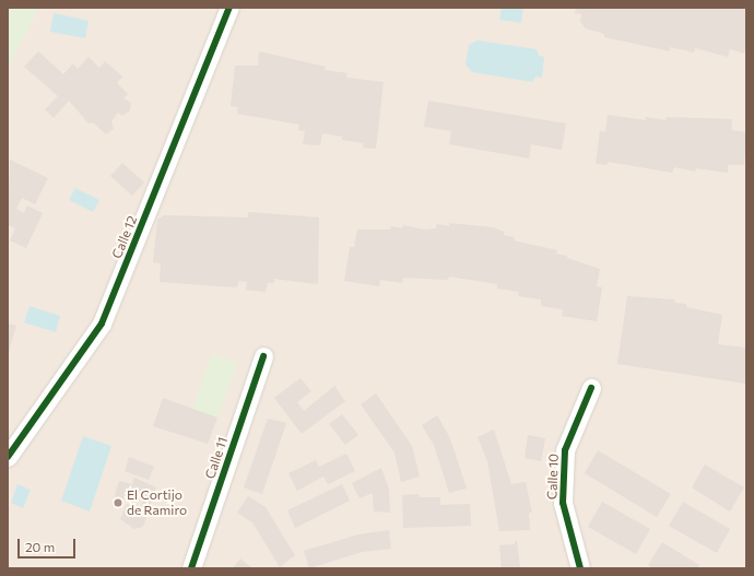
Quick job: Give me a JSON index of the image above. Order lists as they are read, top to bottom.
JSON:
{
  "streets": {
    "street": ["Calle 12", "Calle 11", "Calle 10"]
  },
  "places": ["El Cortijo de Ramiro"],
  "scale_bar": "20 m"
}
